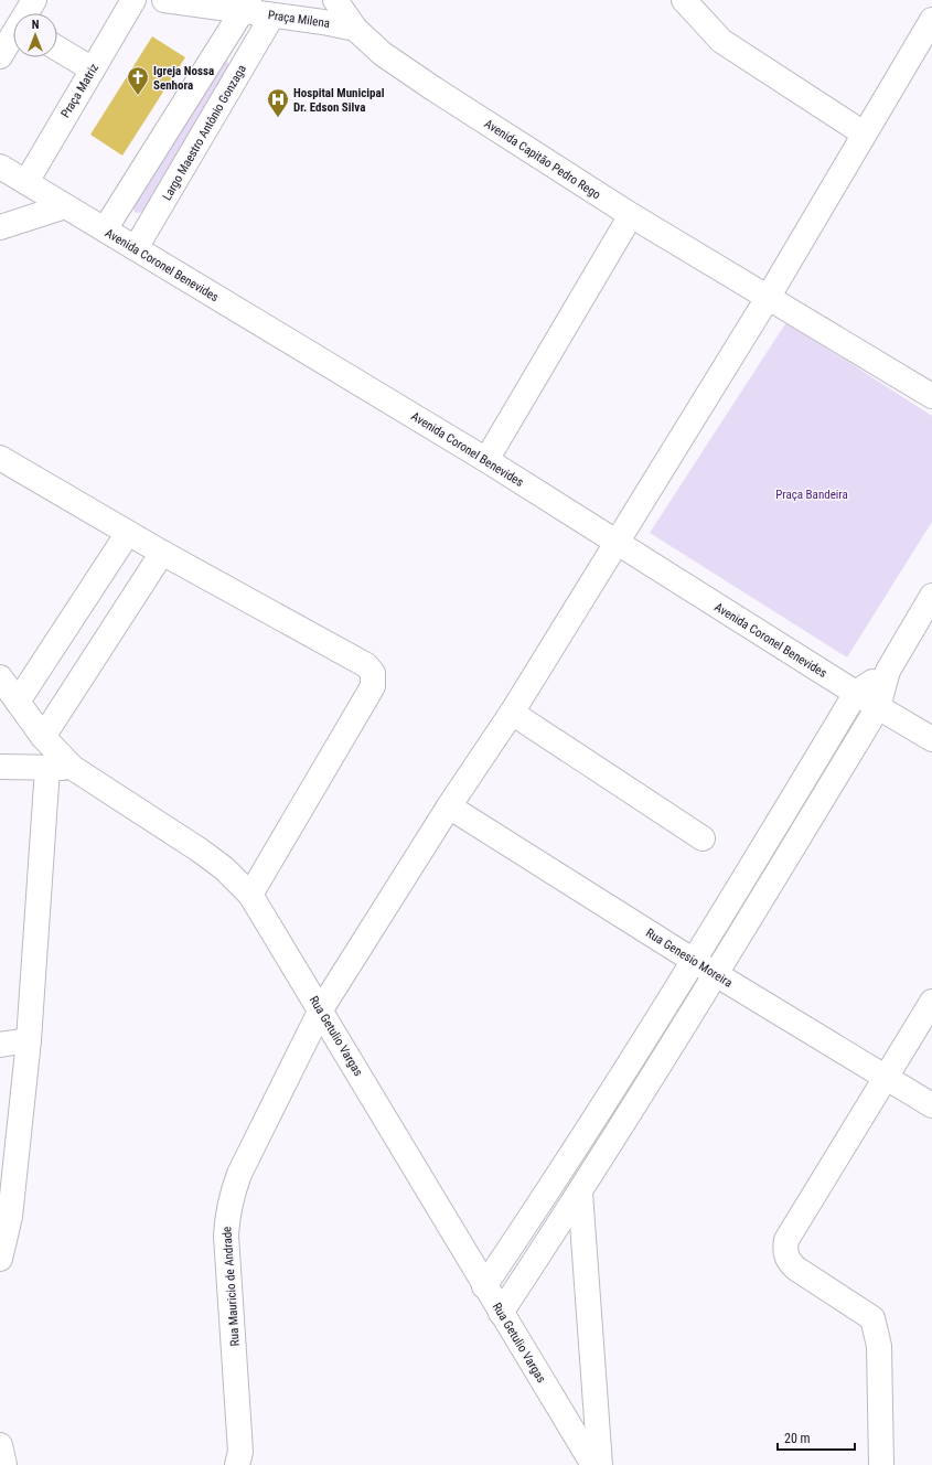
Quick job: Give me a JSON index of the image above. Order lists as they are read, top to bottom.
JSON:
{
  "streets": {
    "street": [
      "Praça Milena",
      "Praça Matriz",
      "Largo Maestro Antônio Gonzaga",
      "Avenida Capitão Pedro Rego",
      "Avenida Coronel Benevides",
      "Rua Genesio Moreira",
      "Rua Getulio Vargas",
      "Rua Mauricio de Andrade"
    ]
  },
  "crossings": [
    ["Praça Milena", "Largo Maestro Antônio Gonzaga"],
    ["Praça Milena", "Avenida Capitão Pedro Rego"],
    ["Praça Matriz", "Avenida Coronel Benevides"],
    ["Largo Maestro Antônio Gonzaga", "Avenida Coronel Benevides"],
    ["Avenida Capitão Pedro Rego", "Rua Mauricio de Andrade"],
    ["Avenida Coronel Benevides", "Rua Mauricio de Andrade"],
    ["Rua Genesio Moreira", "Rua Mauricio de Andrade"],
    ["Rua Getulio Vargas", "Rua Mauricio de Andrade"]
  ],
  "parks": ["Praça Bandeira"],
  "places": {
    "church": ["Igreja Nossa Senhora"],
    "hospital": ["Hospital Municipal Dr. Edson Silva"]
  },
  "scale_bar": "20 m",
  "north": "top"
}
